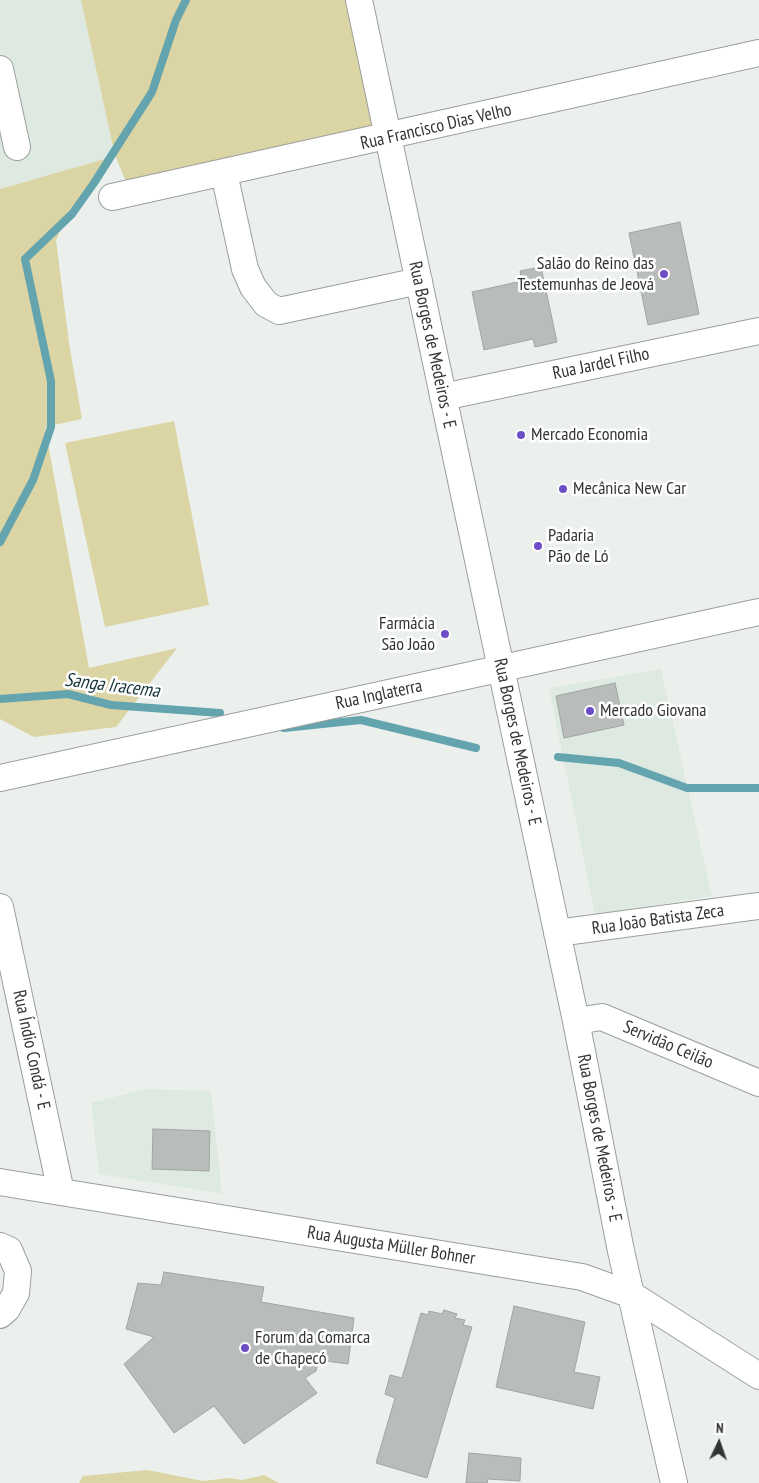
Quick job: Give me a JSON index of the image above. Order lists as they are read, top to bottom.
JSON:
{
  "streets": {
    "street": [
      "Rua Francisco Dias Velho",
      "Rua Borges de Medeiros - E",
      "Rua Jardel Filho",
      "Rua Inglaterra",
      "Rua João Batista Zeca",
      "Servidão Ceilão",
      "Rua Índio Condá - E",
      "Rua Augusta Müller Bohner"
    ]
  },
  "crossings": [
    ["Rua Francisco Dias Velho", "Rua Borges de Medeiros - E"],
    ["Rua Borges de Medeiros - E", "Rua Jardel Filho"],
    ["Rua Borges de Medeiros - E", "Rua Inglaterra"],
    ["Rua Borges de Medeiros - E", "Rua João Batista Zeca"],
    ["Rua Borges de Medeiros - E", "Servidão Ceilão"],
    ["Rua Borges de Medeiros - E", "Rua Augusta Müller Bohner"],
    ["Rua Índio Condá - E", "Rua Augusta Müller Bohner"]
  ],
  "water": ["Sanga Iracema"],
  "places": [
    "Salão do Reino das Testemunhas de Jeová",
    "Mercado Economia",
    "Mecânica New Car",
    "Padaria Pão de Ló",
    "Farmácia São João",
    "Mercado Giovana",
    "Forum da Comarca de Chapecó"
  ],
  "north": "top"
}
